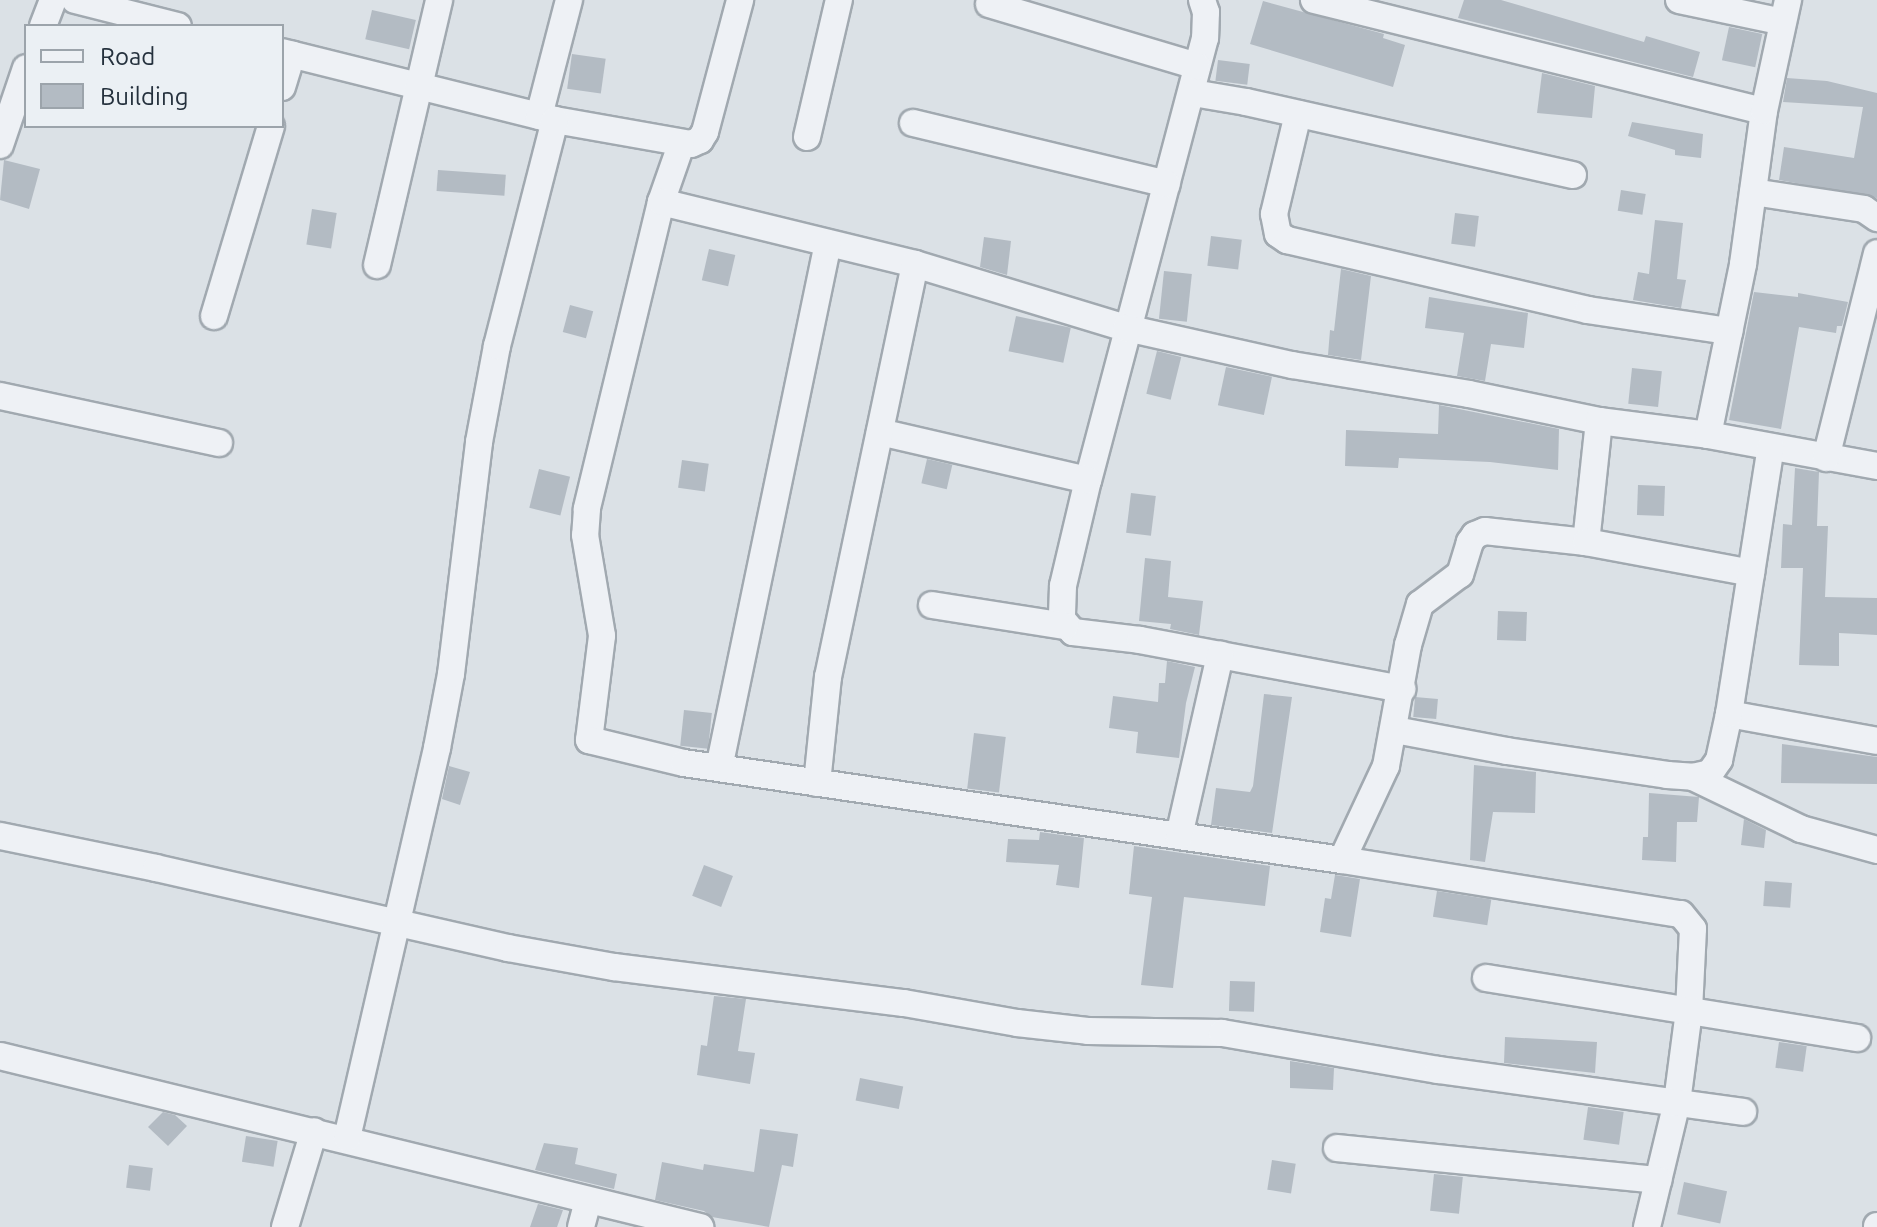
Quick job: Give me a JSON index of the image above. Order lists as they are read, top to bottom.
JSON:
{
  "legend": ["Road", "Building"]
}
